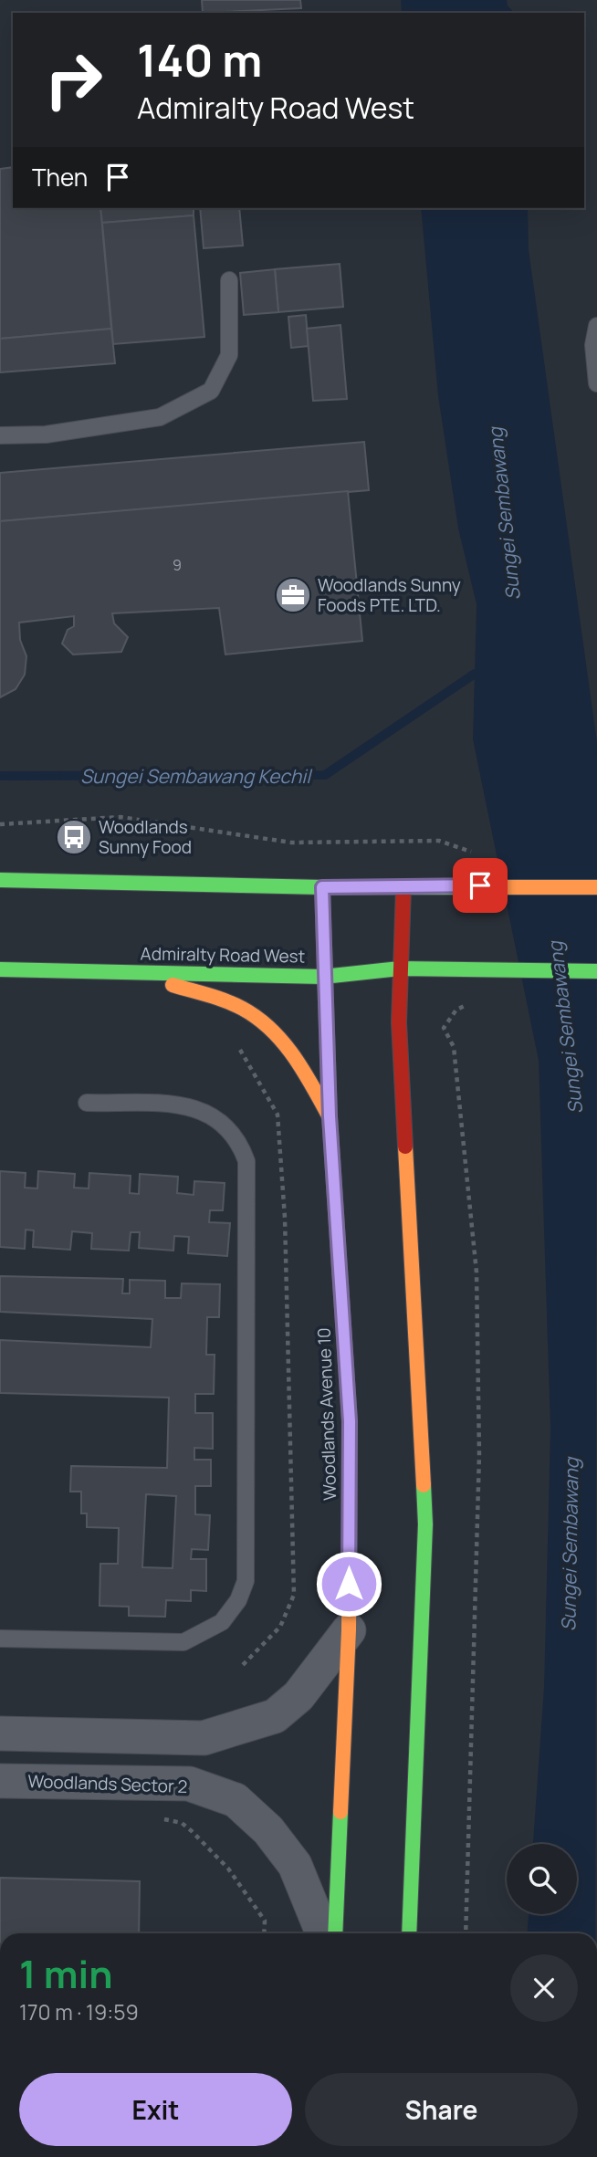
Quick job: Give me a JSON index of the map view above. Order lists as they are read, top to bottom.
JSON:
{
  "streets": {
    "main road": ["Admiralty Road West", "Woodlands Avenue 10"],
    "street": ["Woodlands Sector 2"]
  },
  "crossings": [
    ["Admiralty Road West", "Woodlands Avenue 10"]
  ],
  "water": ["Sungei Sembawang", "Sungei Sembawang Kechil"],
  "places": {
    "office": ["Woodlands Sunny Foods PTE. LTD."],
    "bus stop": ["Woodlands Sunny Food"]
  },
  "house_numbers": ["9"],
  "page": {
    "turn": ["140 m", "Admiralty Road West"],
    "then": "Then",
    "heading": ["1 min", "170 m · 19:59"],
    "buttons": ["Exit", "Share"]
  }
}
